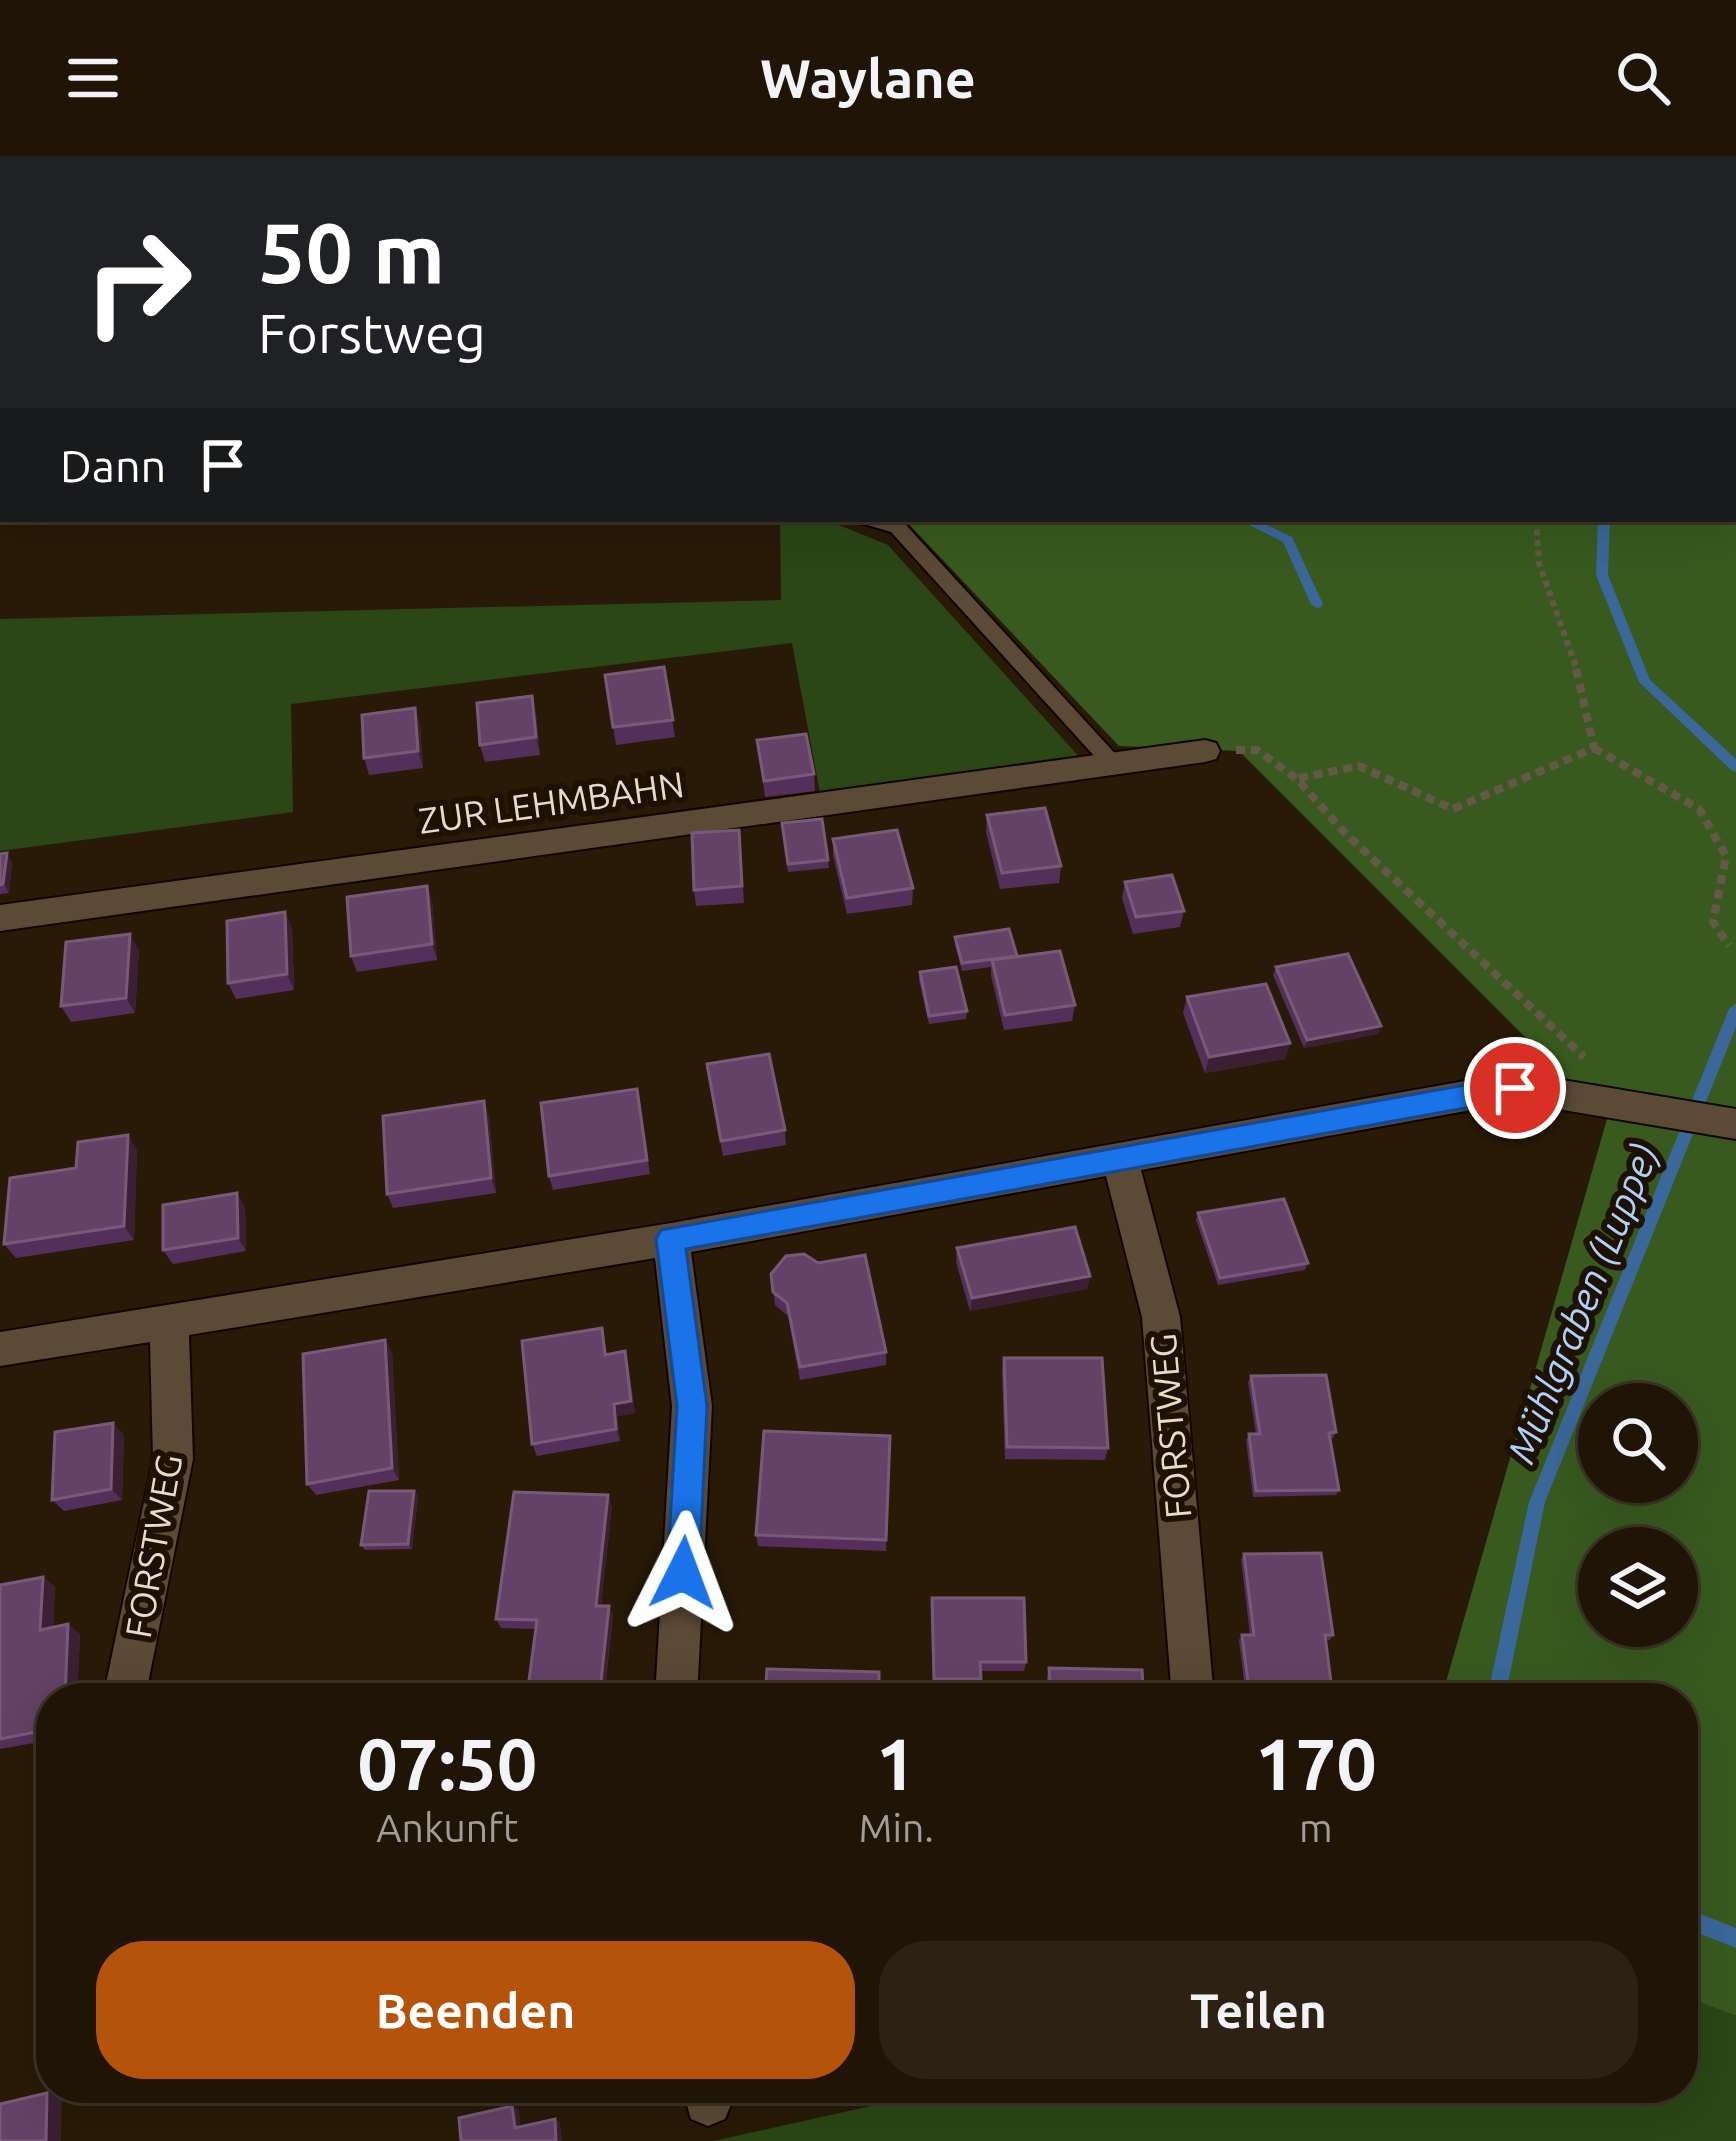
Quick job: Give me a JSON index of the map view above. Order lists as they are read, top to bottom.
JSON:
{
  "streets": {
    "street": ["ZUR LEHMBAHN", "FORSTWEG"]
  },
  "water": ["Mühlgraben (Luppe)"],
  "page": {
    "header": "Waylane",
    "turn": ["50 m", "Forstweg"],
    "then": "Dann",
    "eta": [
      "07:50",
      "Ankunft",
      "1",
      "Min.",
      "170",
      "m"
    ],
    "buttons": ["Beenden", "Teilen"]
  }
}
